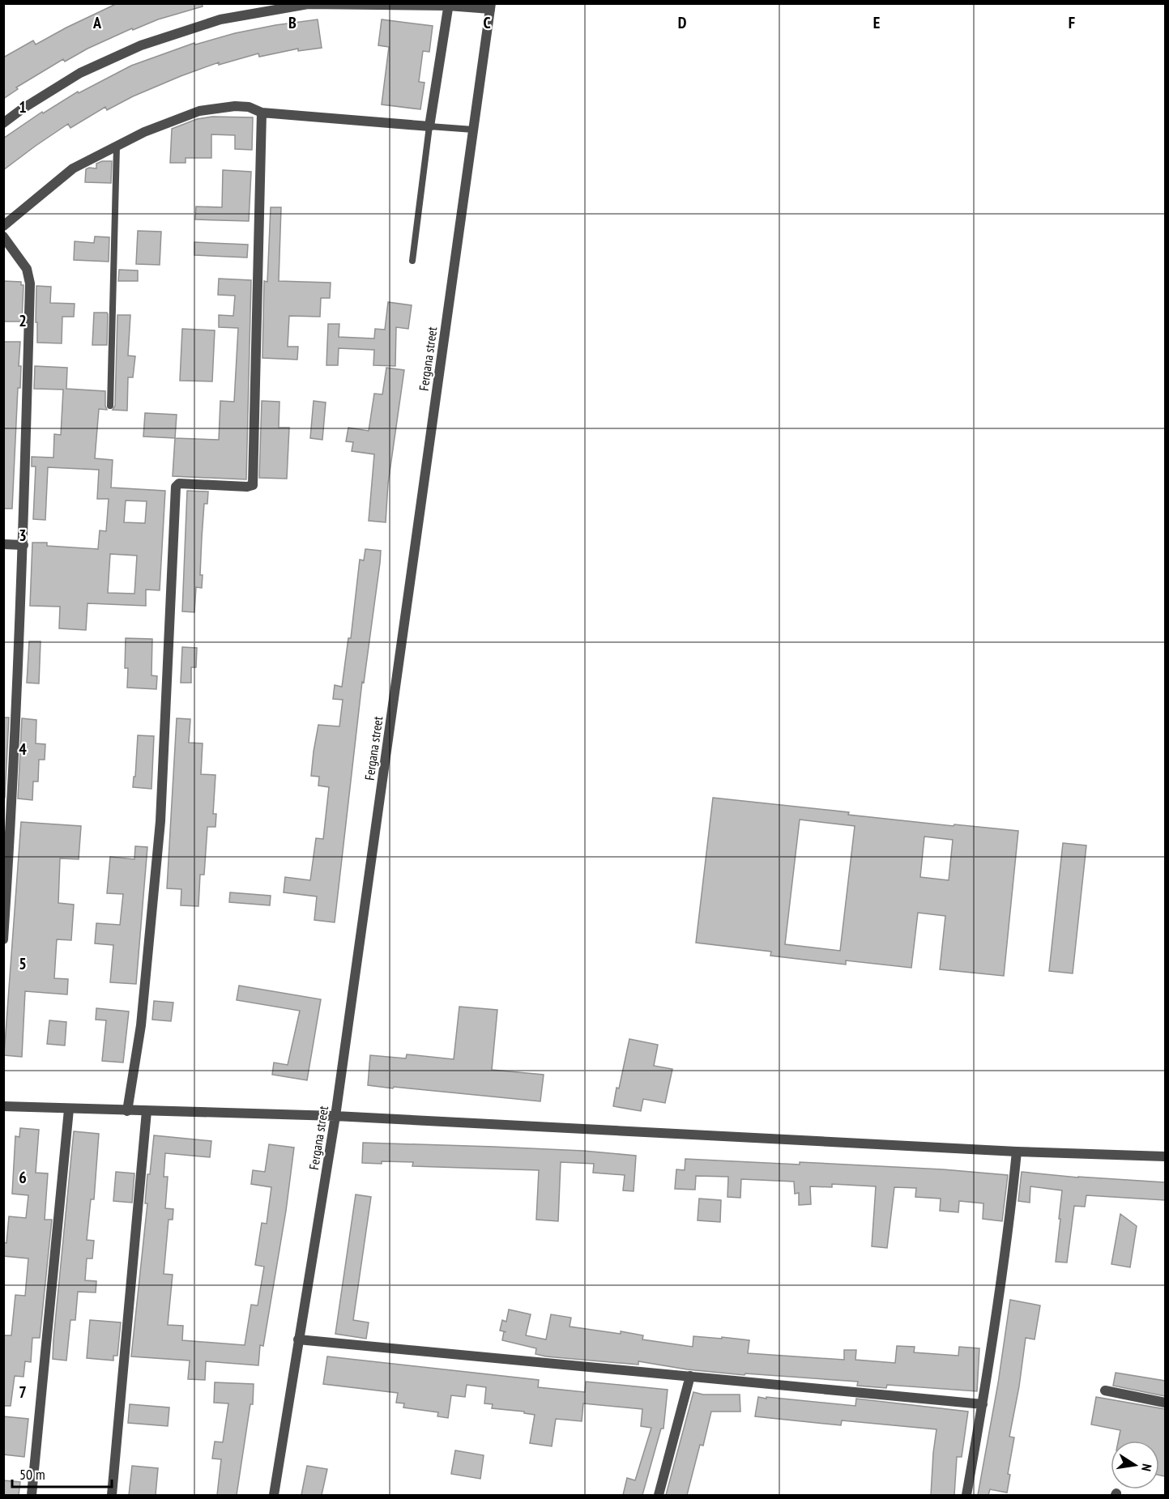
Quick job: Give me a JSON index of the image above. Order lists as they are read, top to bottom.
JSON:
{
  "streets": {
    "street": ["Fergana street"]
  },
  "scale_bar": "50 m",
  "north": "right",
  "grid": {
    "columns": [
      "A",
      "B",
      "C",
      "D",
      "E",
      "F"
    ],
    "rows": [
      "1",
      "2",
      "3",
      "4",
      "5",
      "6",
      "7"
    ]
  }
}
